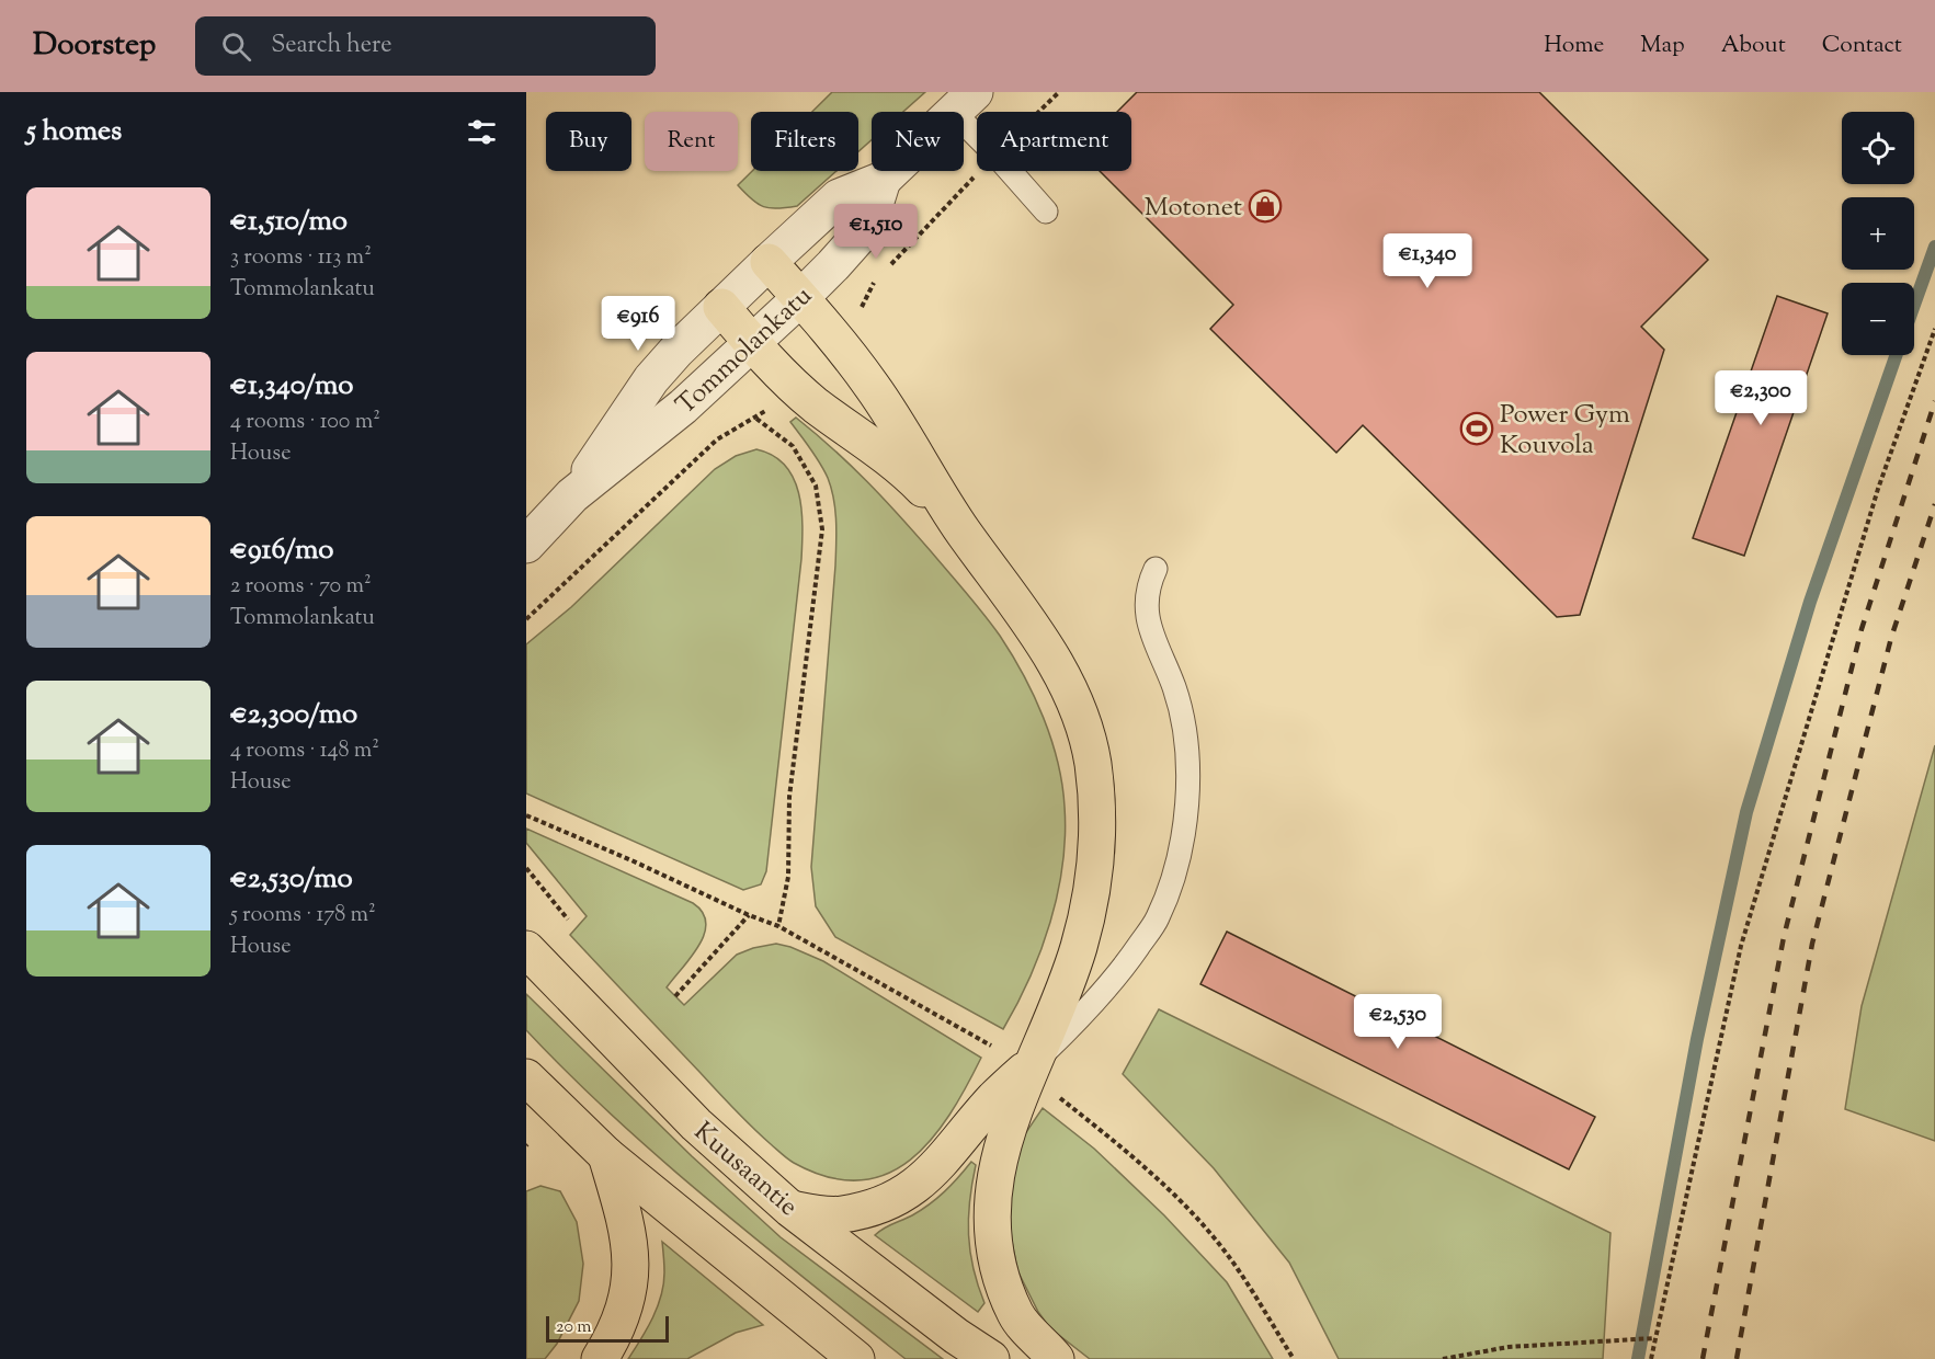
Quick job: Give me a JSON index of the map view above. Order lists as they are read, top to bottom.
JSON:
{
  "streets": {
    "main road": ["Kuusaantie"],
    "street": ["Tommolankatu"]
  },
  "places": {
    "shop": ["Motonet"],
    "sports": ["Power Gym Kouvola"]
  },
  "scale_bar": "20 m",
  "page": {
    "header": "Doorstep",
    "search": "Search here",
    "nav": [
      "Home",
      "Map",
      "About",
      "Contact"
    ],
    "heading": "5 homes",
    "map_buttons": ["+", "−"],
    "chip": [
      "Buy",
      "Rent",
      "Filters",
      "New",
      "Apartment"
    ],
    "list": [
      {
        "name": "€1,510/mo",
        "note": "3 rooms · 113 m² · Tommolankatu"
      },
      {
        "name": "€1,340/mo",
        "note": "4 rooms · 100 m² · House"
      },
      {
        "name": "€916/mo",
        "note": "2 rooms · 70 m² · Tommolankatu"
      },
      {
        "name": "€2,300/mo",
        "note": "4 rooms · 148 m² · House"
      },
      {
        "name": "€2,530/mo",
        "note": "5 rooms · 178 m² · House"
      }
    ],
    "price": [
      "€1,510",
      "€1,340",
      "€916",
      "€2,300",
      "€2,530"
    ],
    "scale": "20 m"
  }
}
